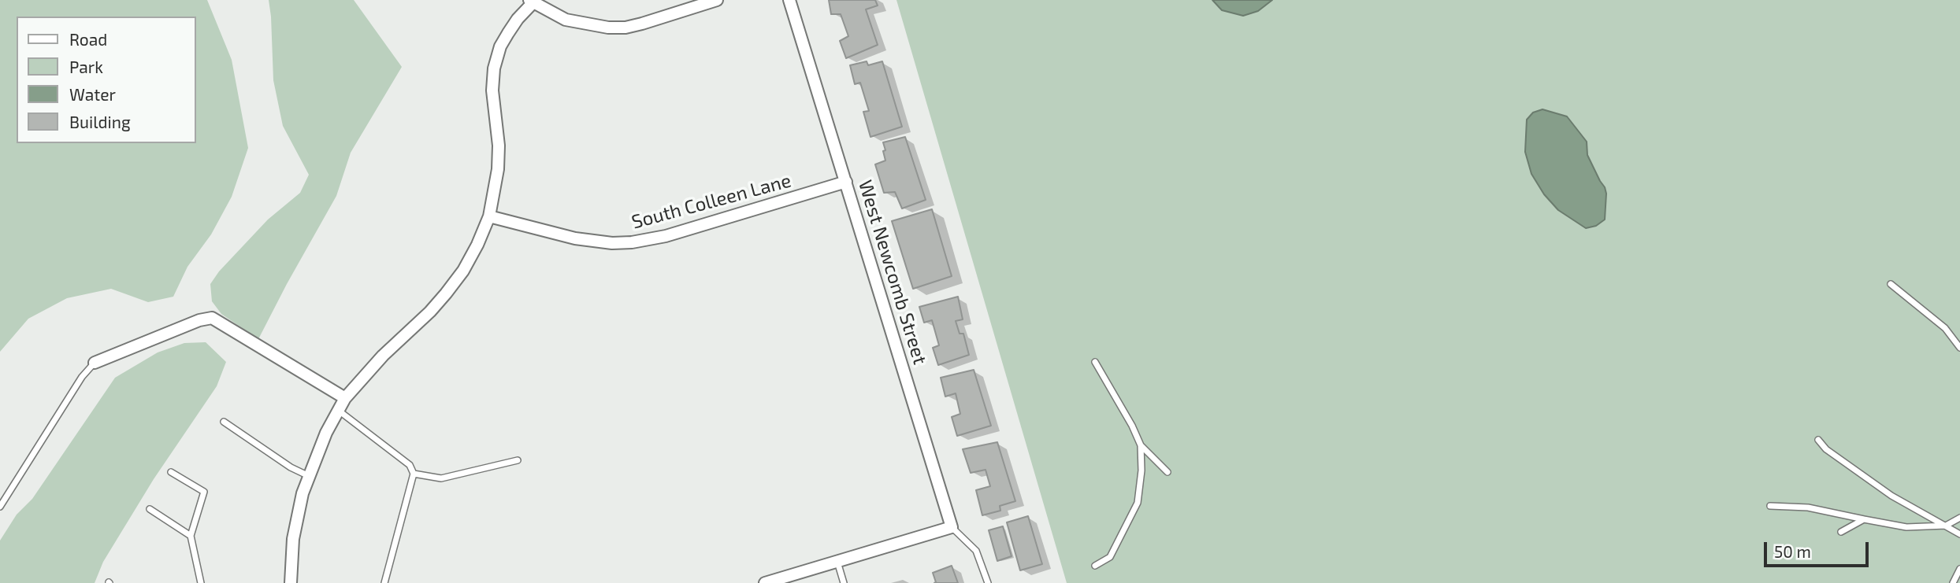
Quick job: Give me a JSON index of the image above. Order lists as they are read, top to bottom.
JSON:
{
  "streets": {
    "street": ["South Colleen Lane", "West Newcomb Street"]
  },
  "crossings": [
    ["South Colleen Lane", "West Newcomb Street"]
  ],
  "legend": [
    "Road",
    "Park",
    "Water",
    "Building"
  ],
  "scale_bar": "50 m"
}
